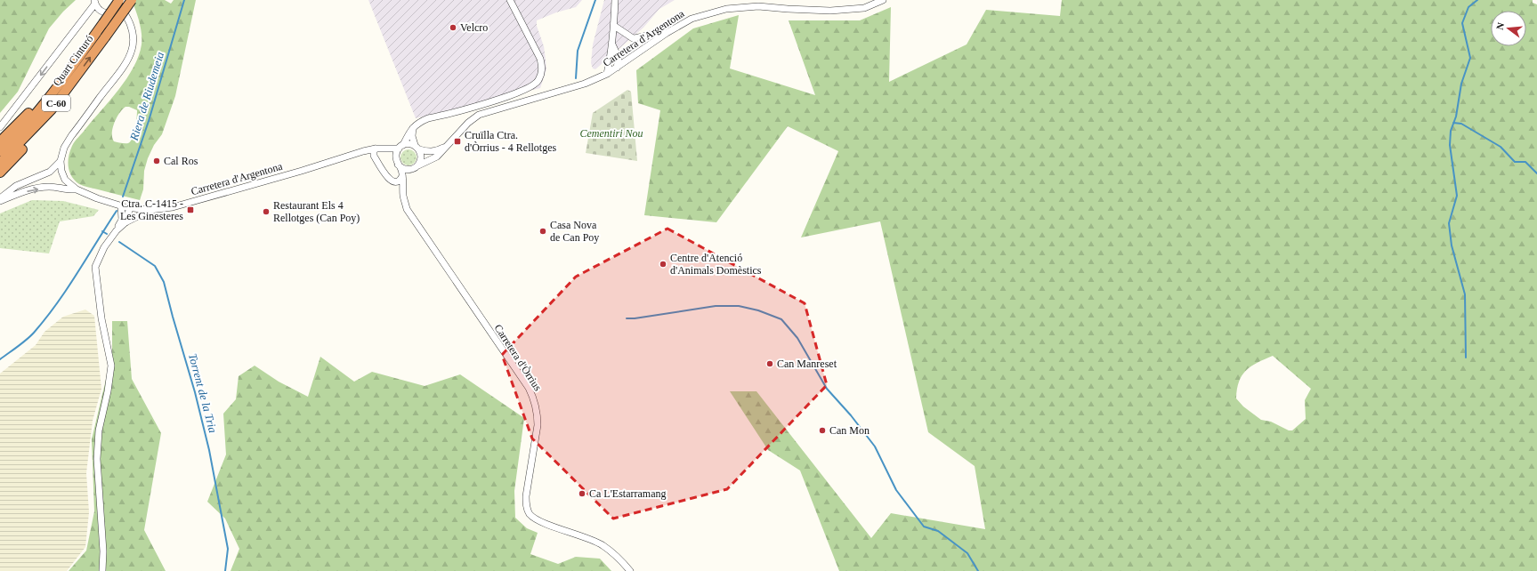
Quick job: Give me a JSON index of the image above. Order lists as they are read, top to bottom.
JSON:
{
  "streets": {
    "highway": ["Quart Cinturó", "C-60"],
    "street": ["Carretera d'Argentona", "Carretera d'Òrrius"]
  },
  "crossings": [
    ["Carretera d'Argentona", "Carretera d'Òrrius"],
    ["Quart Cinturó", "C-60"]
  ],
  "water": ["Riera de Riudemeia", "Torrent de la Tria"],
  "parks": ["Cementiri Nou"],
  "places": {
    "other": [
      "Velcro",
      "Cal Ros",
      "Restaurant Els 4 Rellotges (Can Poy)",
      "Casa Nova de Can Poy",
      "Centre d'Atenció d'Animals Domèstics",
      "Can Manreset",
      "Can Mon",
      "Ca L'Estarramang"
    ],
    "transit": ["Cruïlla Ctra. d'Òrrius - 4 Rellotges", "Ctra. C-1415 - Les Ginesteres"]
  },
  "north": "left"
}
